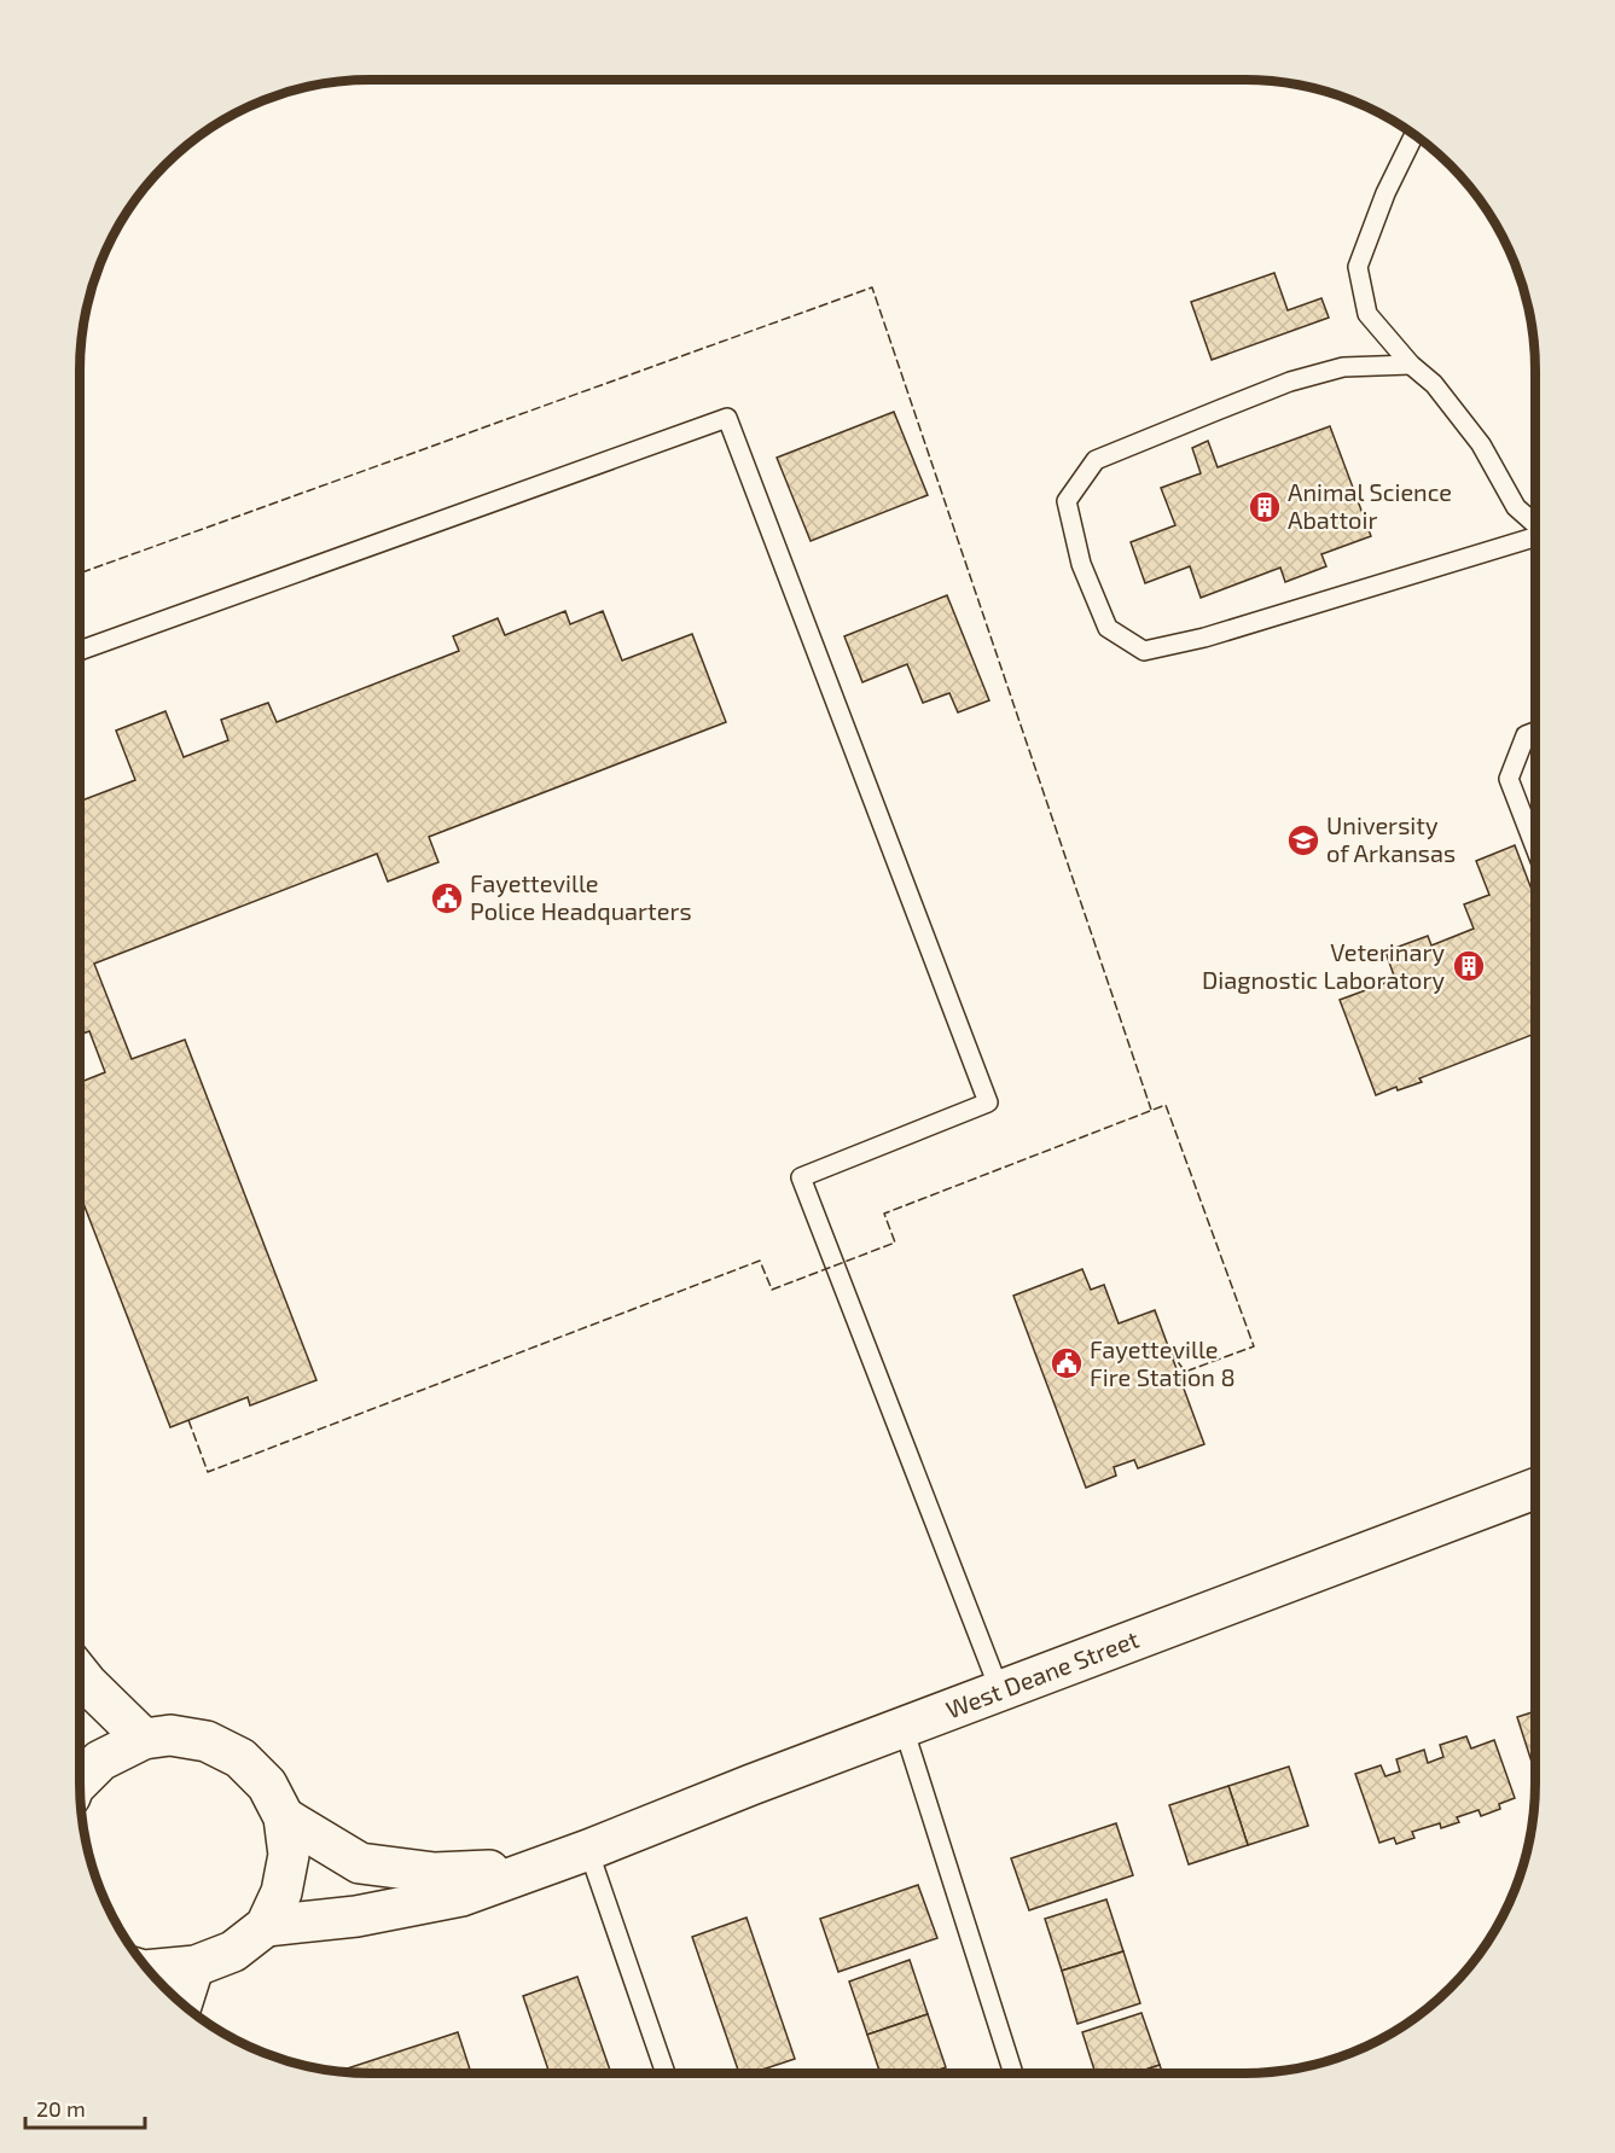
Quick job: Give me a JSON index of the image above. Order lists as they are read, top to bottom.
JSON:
{
  "streets": {
    "street": ["West Deane Street"]
  },
  "places": {
    "building": ["Animal Science Abattoir", "Veterinary Diagnostic Laboratory"],
    "school or university": ["University of Arkansas"],
    "public building": ["Fayetteville Police Headquarters", "Fayetteville Fire Station 8"]
  },
  "scale_bar": "20 m"
}
